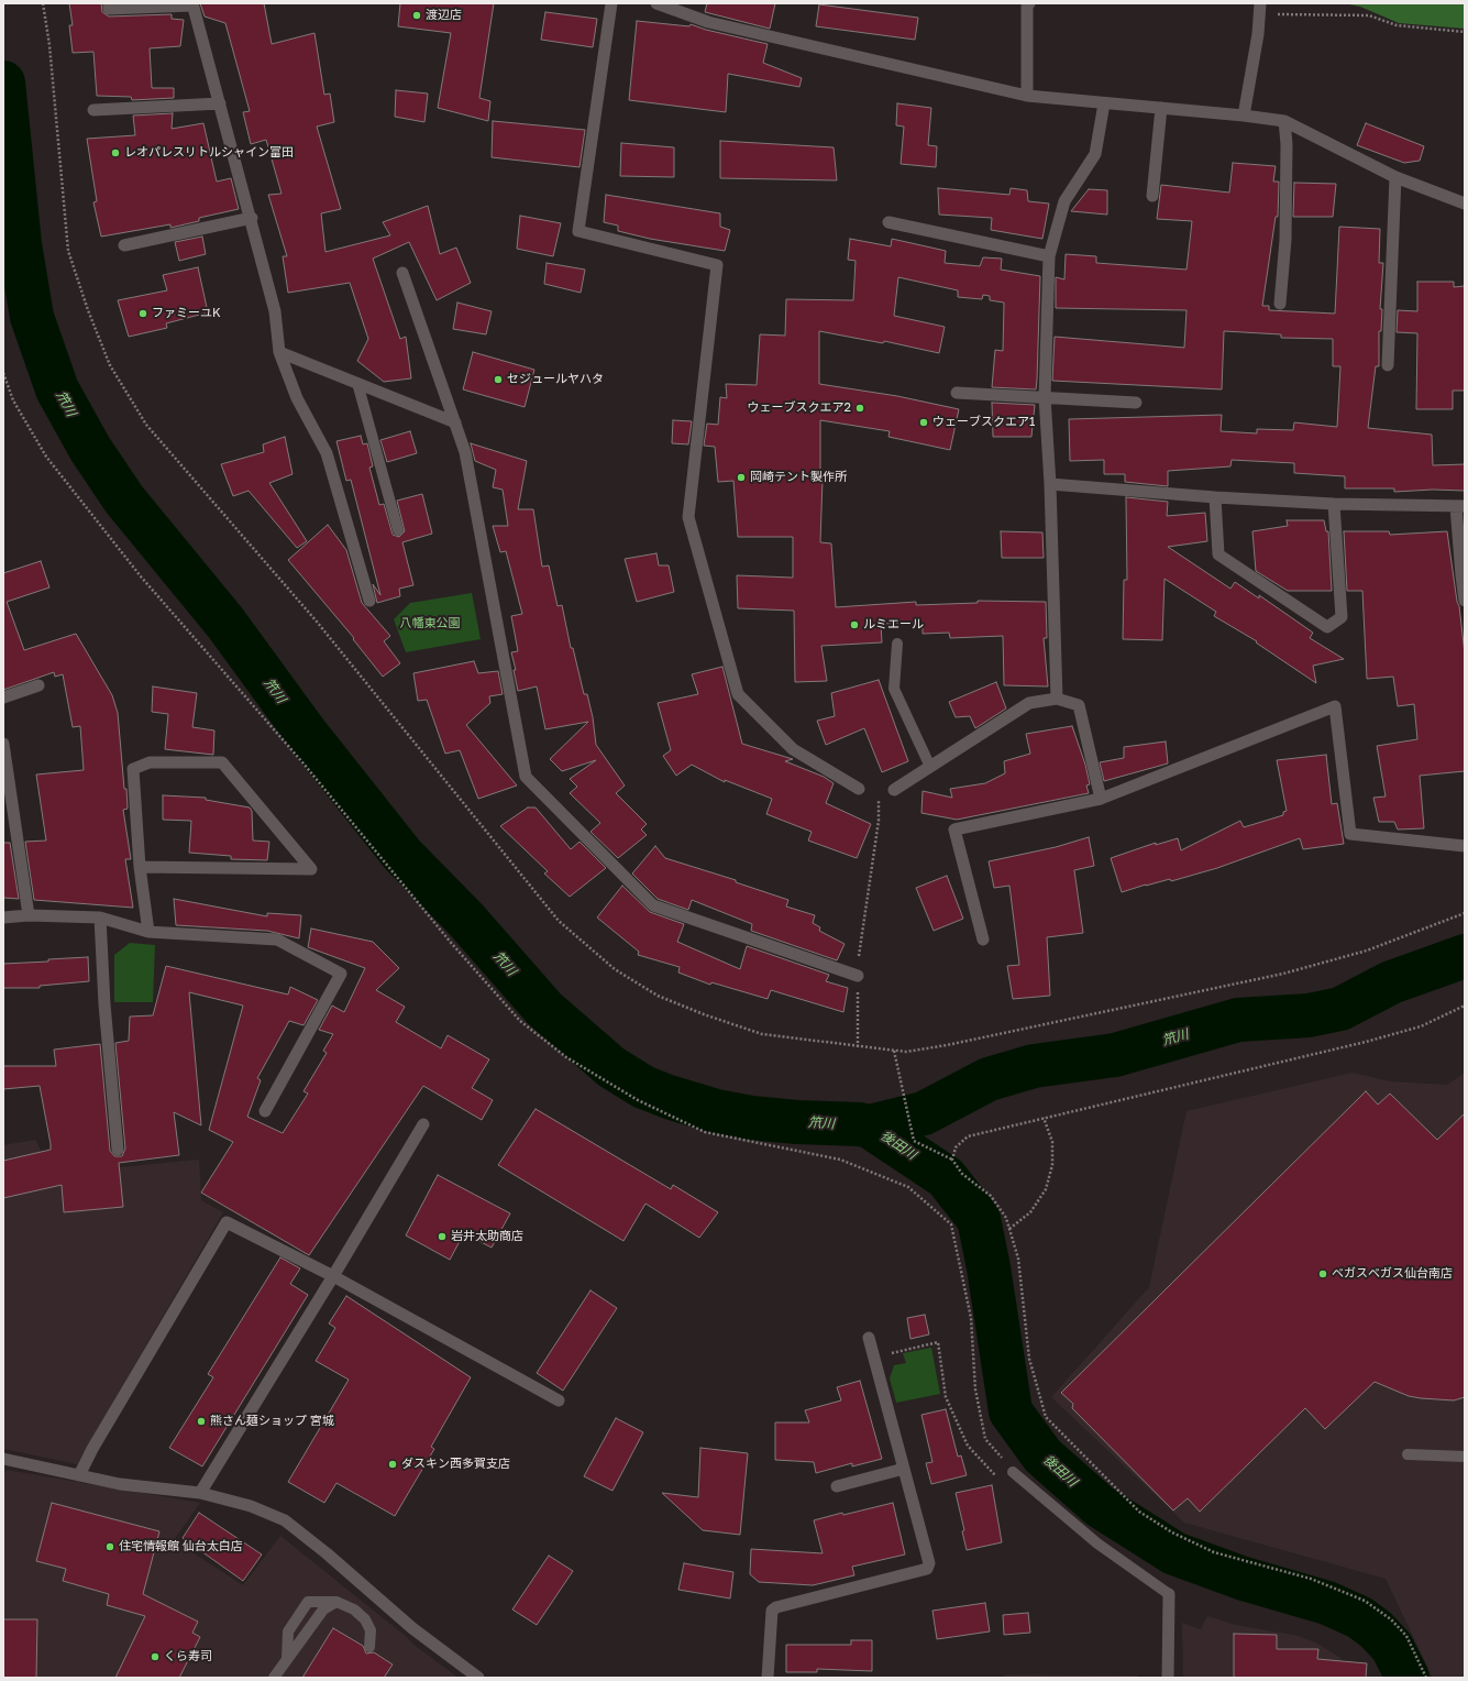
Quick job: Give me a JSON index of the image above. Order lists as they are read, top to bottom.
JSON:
{
  "water": ["笊川", "後田川"],
  "parks": ["八幡東公園"],
  "places": [
    "渡辺店",
    "レオパレスリトルシャイン富田",
    "ファミーユK",
    "セジュールヤハタ",
    "ウェーブスクエア2",
    "ウェーブスクエア1",
    "岡崎テント製作所",
    "ルミエール",
    "岩井太助商店",
    "ベガスベガス仙台南店",
    "熊さん麺ショップ 宮城",
    "ダスキン西多賀支店",
    "住宅情報館 仙台太白店",
    "くら寿司"
  ]
}
